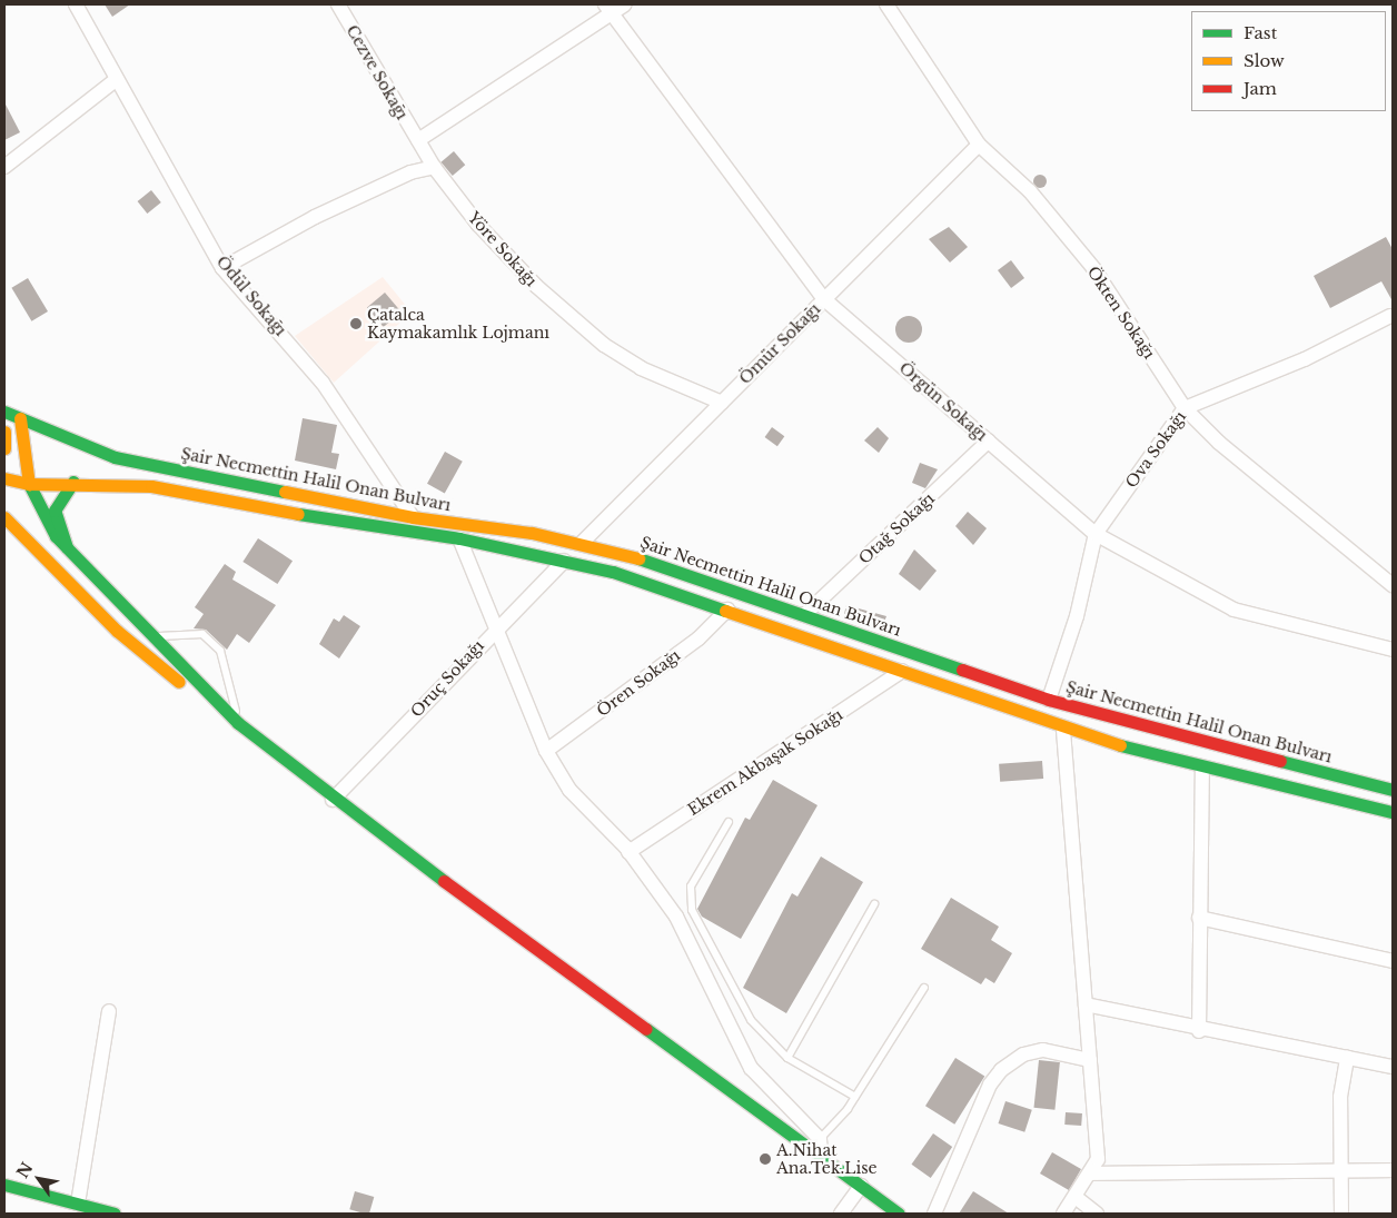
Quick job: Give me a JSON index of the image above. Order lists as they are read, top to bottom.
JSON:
{
  "streets": {
    "main road": ["Şair Necmettin Halil Onan Bulvarı"],
    "street": [
      "Cezve Sokağı",
      "Yöre Sokağı",
      "Ödül Sokağı",
      "Ökten Sokağı",
      "Ömür Sokağı",
      "Örgün Sokağı",
      "Ova Sokağı",
      "Otağ Sokağı",
      "Oruç Sokağı",
      "Ören Sokağı",
      "Ekrem Akbaşak Sokağı"
    ]
  },
  "crossings": [
    ["Cezve Sokağı", "Yöre Sokağı"],
    ["Yöre Sokağı", "Ömür Sokağı"],
    ["Ödül Sokağı", "Şair Necmettin Halil Onan Bulvarı"],
    ["Ökten Sokağı", "Ömür Sokağı"],
    ["Ökten Sokağı", "Ova Sokağı"],
    ["Ömür Sokağı", "Örgün Sokağı"],
    ["Ömür Sokağı", "Şair Necmettin Halil Onan Bulvarı"],
    ["Örgün Sokağı", "Ova Sokağı"],
    ["Örgün Sokağı", "Otağ Sokağı"],
    ["Ova Sokağı", "Şair Necmettin Halil Onan Bulvarı"],
    ["Şair Necmettin Halil Onan Bulvarı", "Otağ Sokağı"],
    ["Şair Necmettin Halil Onan Bulvarı", "Oruç Sokağı"],
    ["Şair Necmettin Halil Onan Bulvarı", "Ören Sokağı"],
    ["Şair Necmettin Halil Onan Bulvarı", "Ekrem Akbaşak Sokağı"]
  ],
  "places": ["Çatalca Kaymakamlık Lojmanı", "A.Nihat Ana.Tek.Lise"],
  "legend": ["Fast", "Slow", "Jam"],
  "north": "top left"
}
